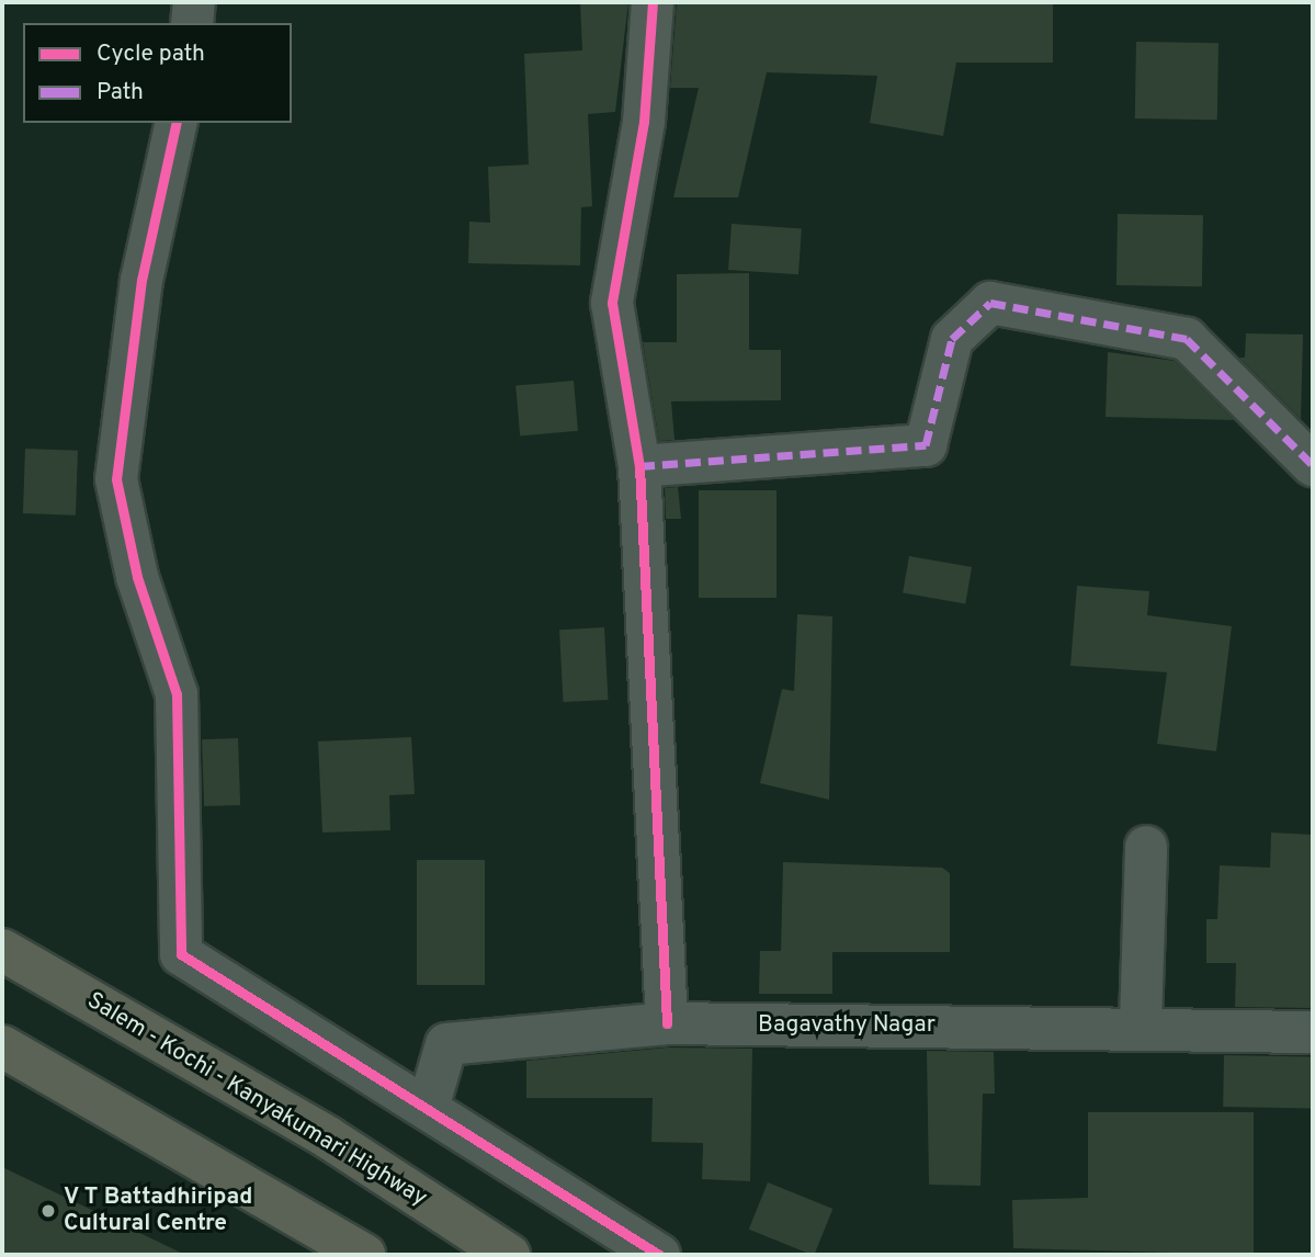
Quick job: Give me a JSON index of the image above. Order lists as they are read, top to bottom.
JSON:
{
  "streets": {
    "highway": ["Salem - Kochi - Kanyakumari Highway"],
    "street": ["Bagavathy Nagar"]
  },
  "places": ["V T Battadhiripad Cultural Centre"],
  "legend": ["Cycle path", "Path"]
}
